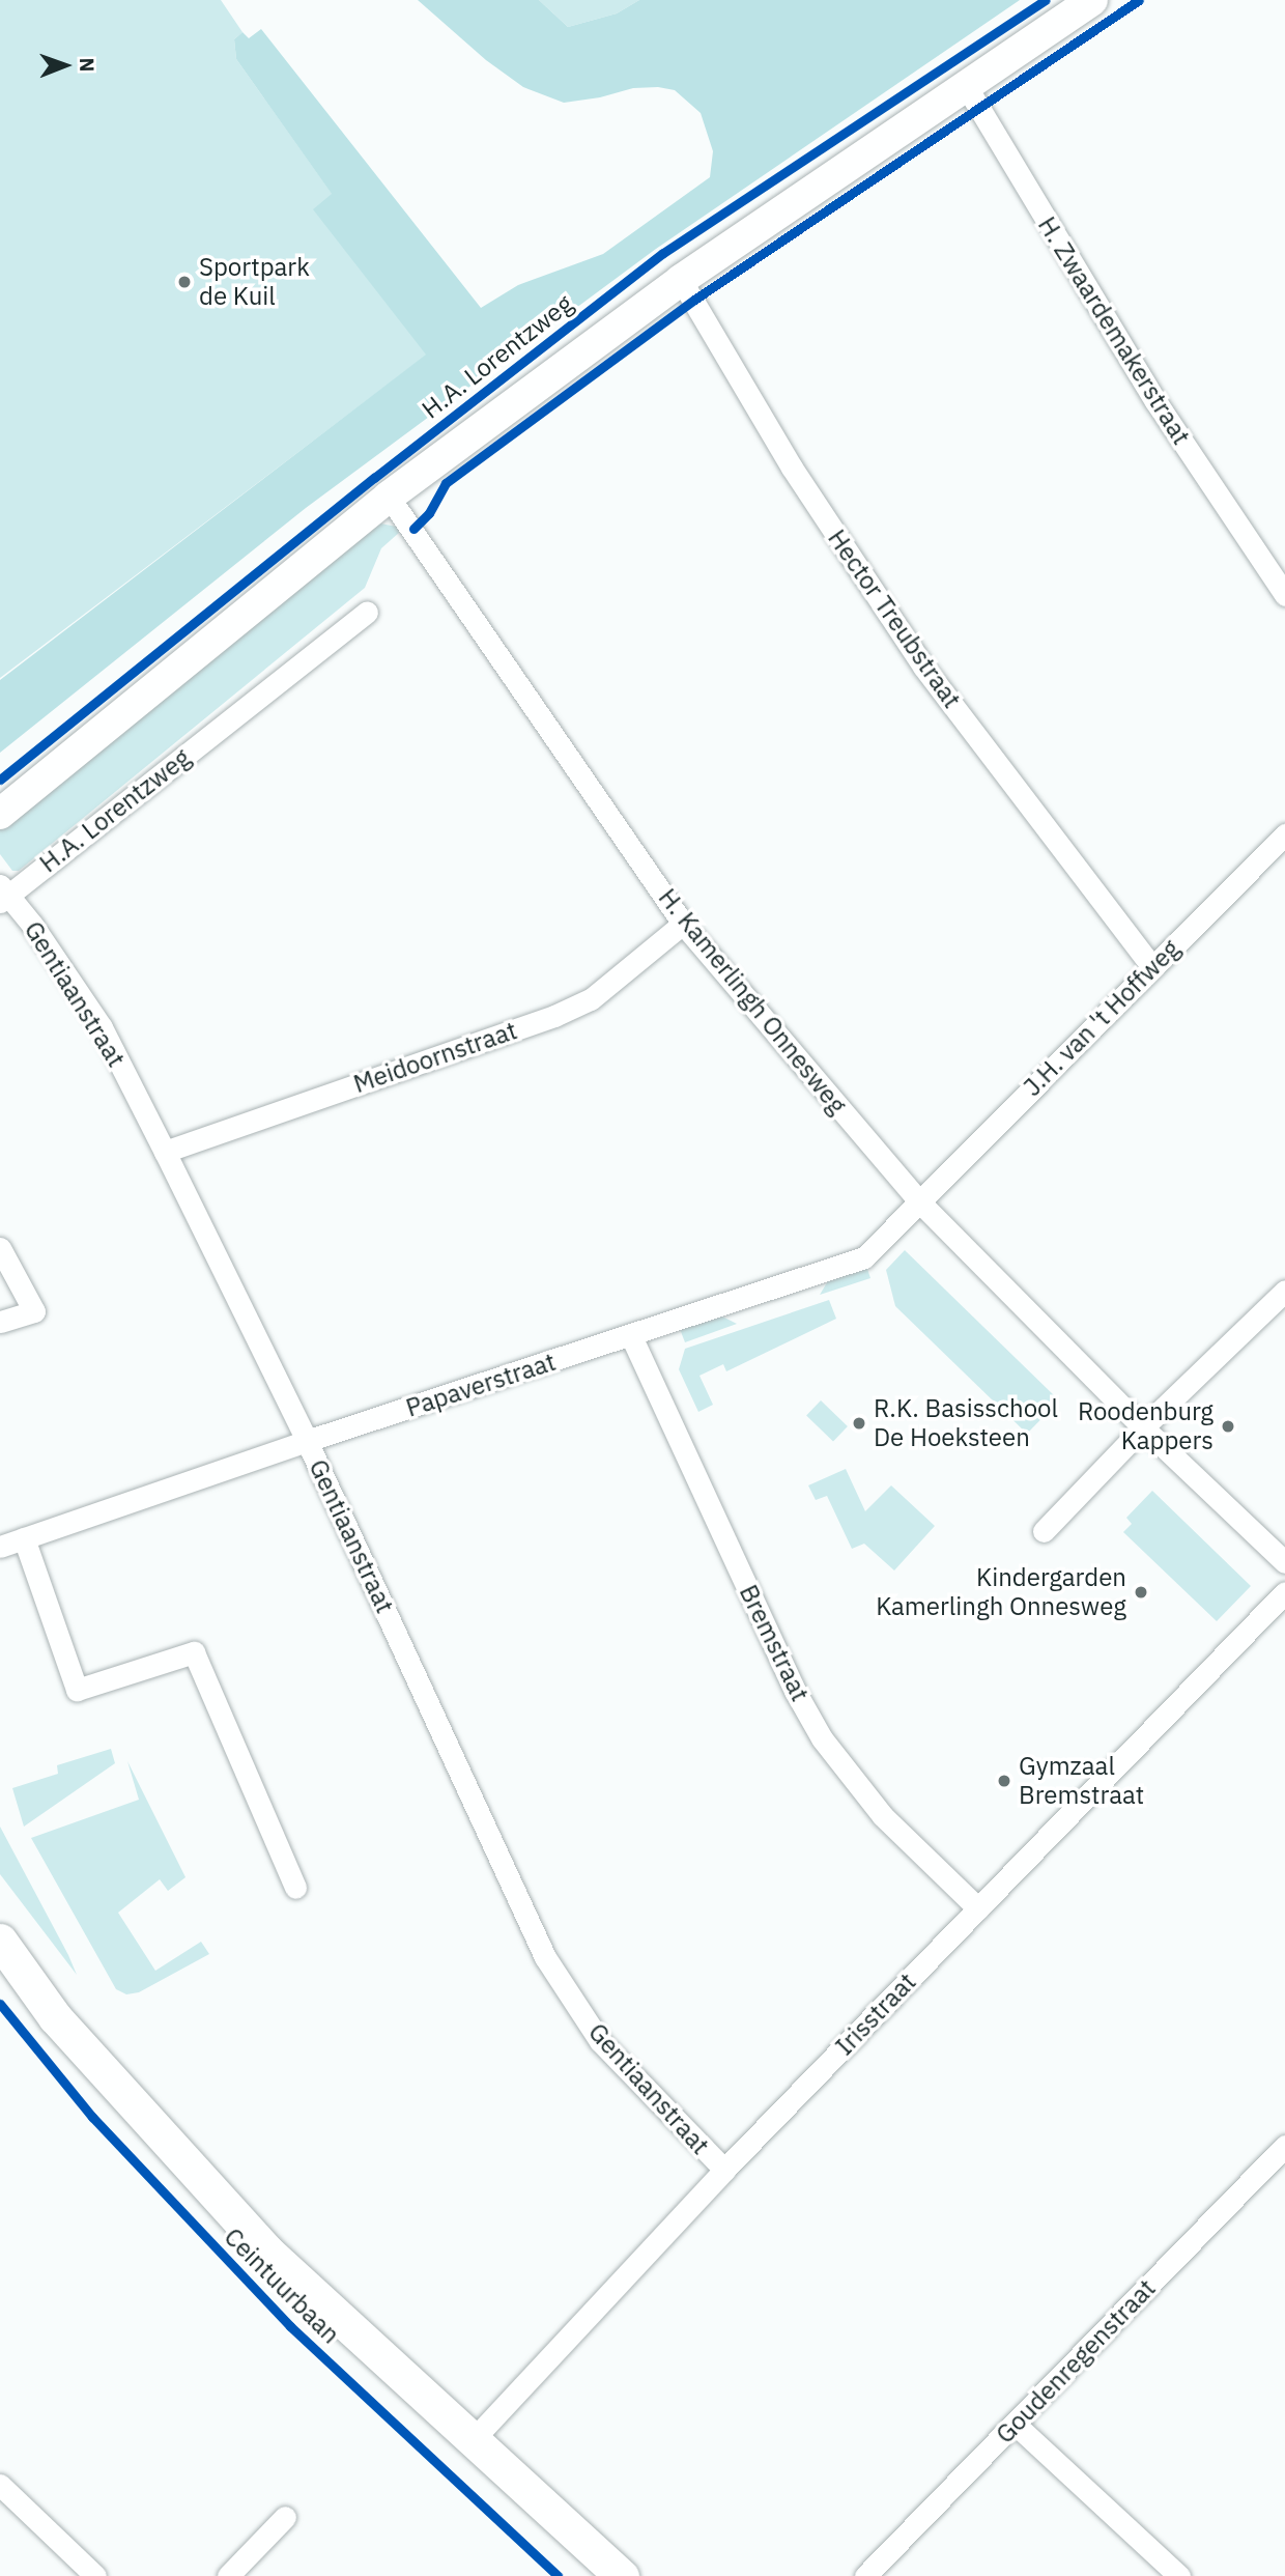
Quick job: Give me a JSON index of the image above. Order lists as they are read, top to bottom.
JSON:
{
  "streets": {
    "main road": ["Ceintuurbaan"],
    "street": [
      "H. Zwaardemakerstraat",
      "H.A. Lorentzweg",
      "Hector Treubstraat",
      "Gentiaanstraat",
      "H. Kamerlingh Onnesweg",
      "J.H. van 't Hoffweg",
      "Meidoornstraat",
      "Papaverstraat",
      "Bremstraat",
      "Irisstraat",
      "Goudenregenstraat"
    ]
  },
  "crossings": [
    ["H. Zwaardemakerstraat", "H.A. Lorentzweg"],
    ["H.A. Lorentzweg", "Hector Treubstraat"],
    ["H.A. Lorentzweg", "Gentiaanstraat"],
    ["H.A. Lorentzweg", "H. Kamerlingh Onnesweg"],
    ["Hector Treubstraat", "J.H. van 't Hoffweg"],
    ["Gentiaanstraat", "Meidoornstraat"],
    ["Gentiaanstraat", "Papaverstraat"],
    ["Gentiaanstraat", "Irisstraat"],
    ["H. Kamerlingh Onnesweg", "J.H. van 't Hoffweg"],
    ["H. Kamerlingh Onnesweg", "Meidoornstraat"],
    ["H. Kamerlingh Onnesweg", "Papaverstraat"],
    ["J.H. van 't Hoffweg", "Papaverstraat"],
    ["Papaverstraat", "Bremstraat"],
    ["Bremstraat", "Irisstraat"],
    ["Irisstraat", "Ceintuurbaan"]
  ],
  "places": [
    "Sportpark de Kuil",
    "R.K. Basisschool De Hoeksteen",
    "Roodenburg Kappers",
    "Kindergarden Kamerlingh Onnesweg",
    "Gymzaal Bremstraat"
  ],
  "north": "right"
}
